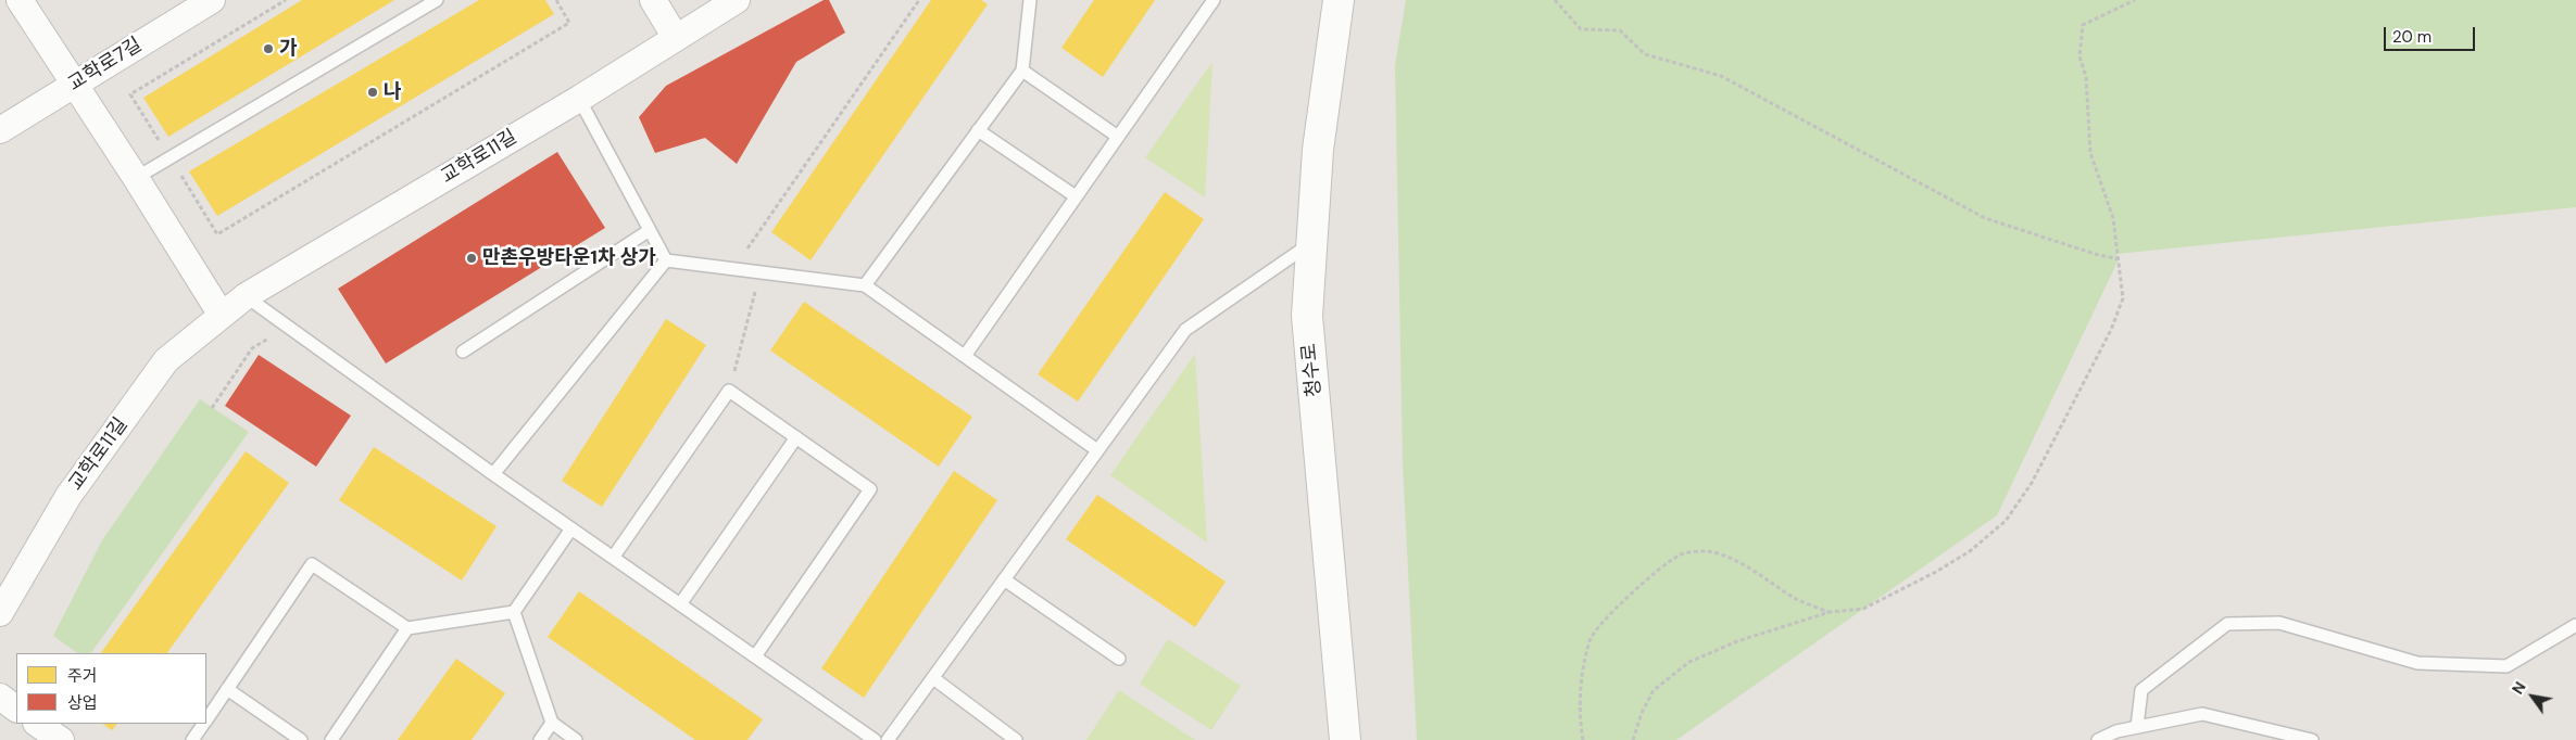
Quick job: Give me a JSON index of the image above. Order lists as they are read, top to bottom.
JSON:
{
  "streets": {
    "main road": ["청수로"],
    "street": ["교학로7길", "교학로11길"]
  },
  "places": ["가", "나", "만촌우방타운1차 상가"],
  "legend": ["주거", "상업"],
  "scale_bar": "20 m",
  "north": "top left"
}
